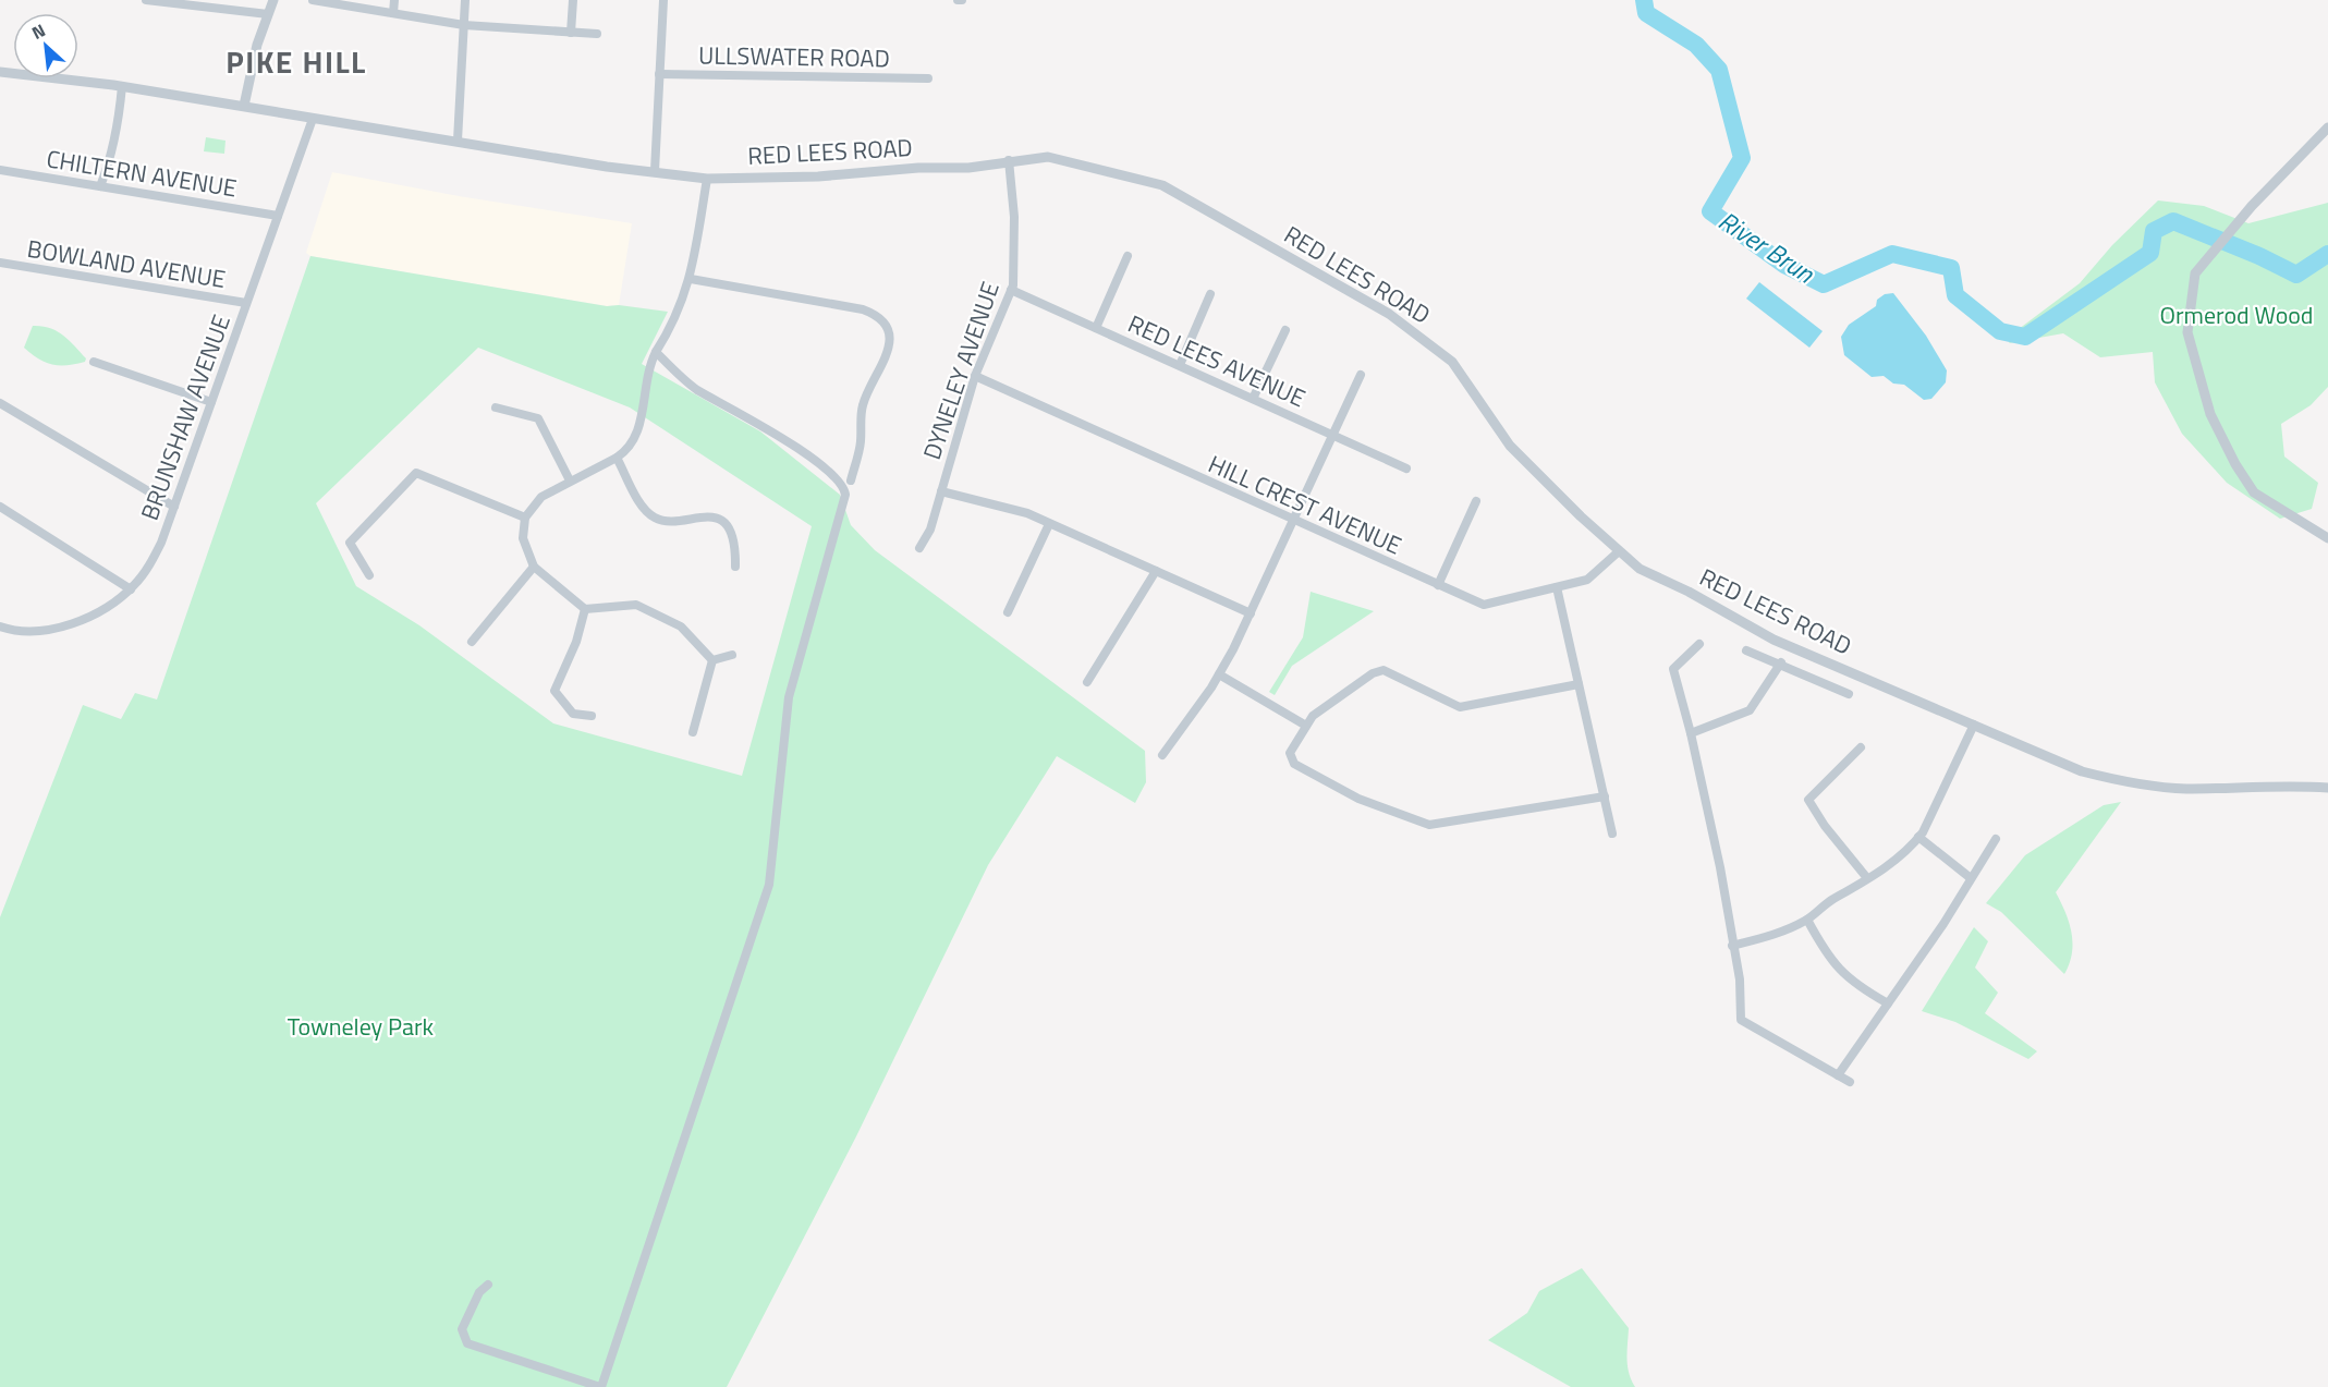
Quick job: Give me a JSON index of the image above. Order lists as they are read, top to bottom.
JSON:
{
  "streets": {
    "street": [
      "ULLSWATER ROAD",
      "RED LEES ROAD",
      "CHILTERN AVENUE",
      "BOWLAND AVENUE",
      "RED LEES AVENUE",
      "DYNELEY AVENUE",
      "BRUNSHAW AVENUE",
      "HILL CREST AVENUE"
    ]
  },
  "crossings": [
    ["RED LEES ROAD", "DYNELEY AVENUE"],
    ["RED LEES ROAD", "BRUNSHAW AVENUE"],
    ["RED LEES ROAD", "HILL CREST AVENUE"],
    ["CHILTERN AVENUE", "BRUNSHAW AVENUE"],
    ["BOWLAND AVENUE", "BRUNSHAW AVENUE"],
    ["RED LEES AVENUE", "DYNELEY AVENUE"],
    ["DYNELEY AVENUE", "HILL CREST AVENUE"]
  ],
  "districts": ["PIKE HILL"],
  "water": ["River Brun"],
  "parks": ["Ormerod Wood", "Towneley Park"],
  "north": "top left"
}
